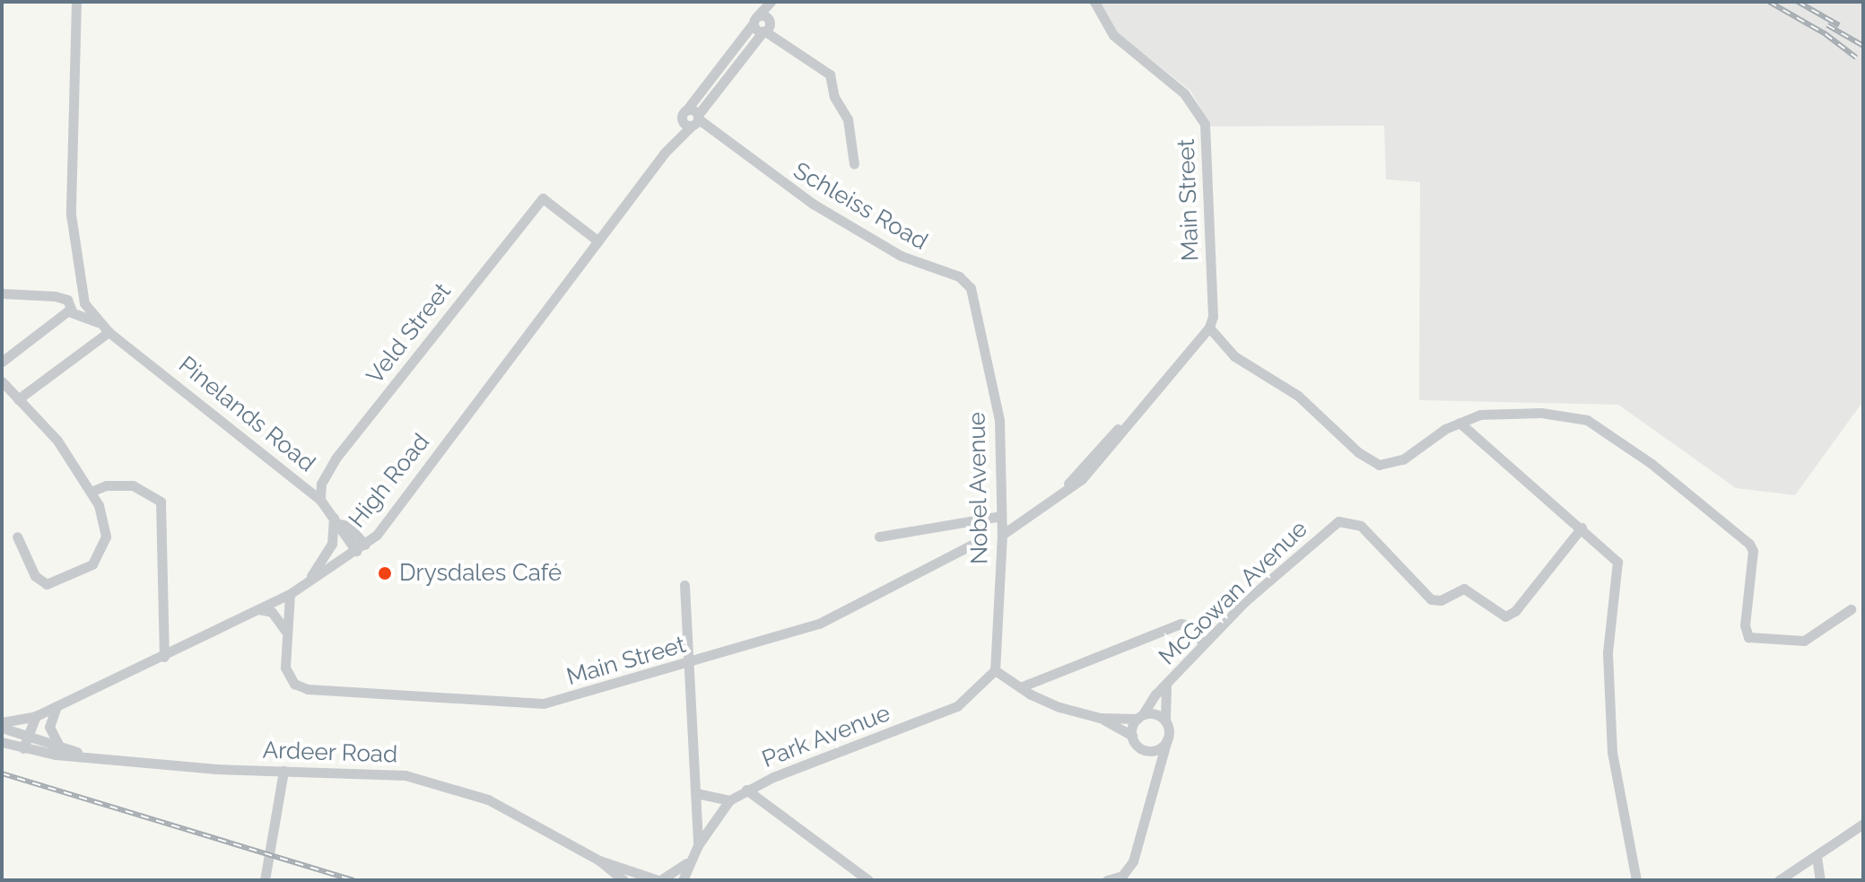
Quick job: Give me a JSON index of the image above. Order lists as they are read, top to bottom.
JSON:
{
  "streets": {
    "street": [
      "Main Street",
      "Schleiss Road",
      "Veld Street",
      "Pinelands Road",
      "High Road",
      "Nobel Avenue",
      "McGowan Avenue",
      "Park Avenue",
      "Ardeer Road"
    ]
  },
  "crossings": [
    ["Schleiss Road", "High Road"],
    ["Schleiss Road", "Nobel Avenue"],
    ["Veld Street", "Pinelands Road"],
    ["Veld Street", "High Road"],
    ["Pinelands Road", "High Road"],
    ["Nobel Avenue", "Park Avenue"],
    ["Park Avenue", "Ardeer Road"]
  ],
  "places": ["Drysdales Café"]
}
